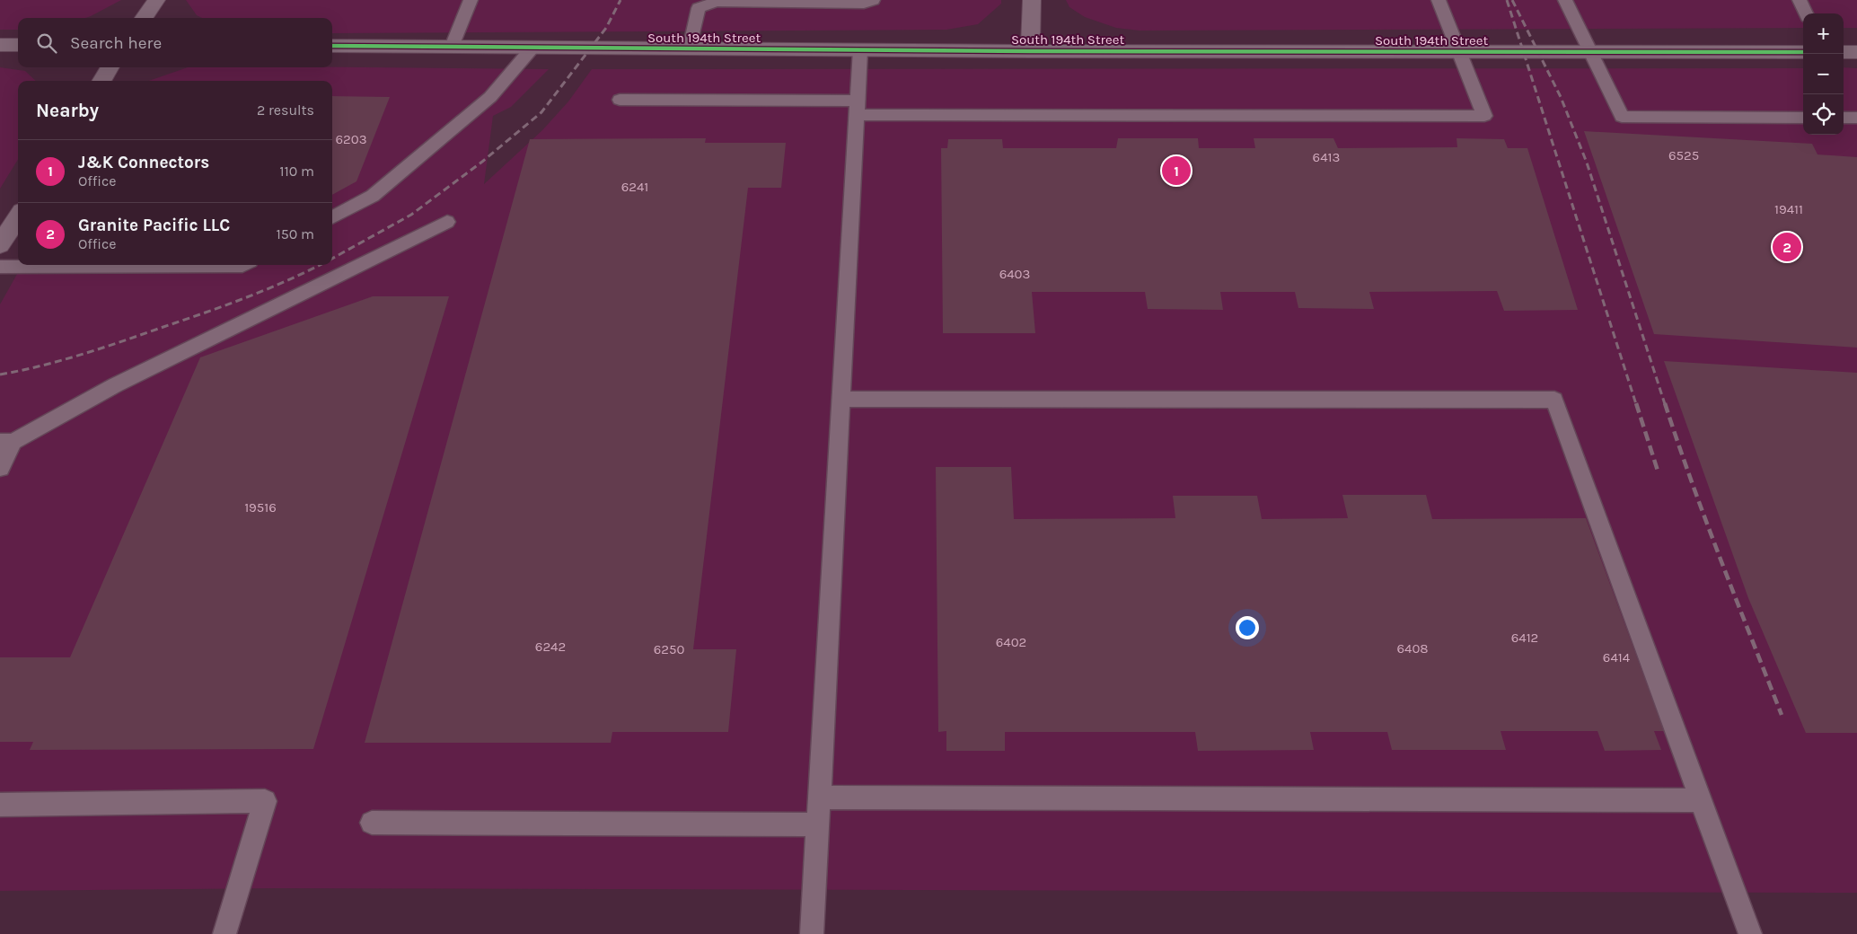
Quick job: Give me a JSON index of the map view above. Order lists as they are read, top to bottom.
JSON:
{
  "streets": {
    "street": ["South 194th Street"]
  },
  "house_numbers": [
    "6203",
    "6525",
    "6413",
    "6241",
    "19411",
    "6403",
    "19516",
    "6412",
    "6402",
    "6242",
    "6408",
    "6250",
    "6414"
  ],
  "page": {
    "map_buttons": ["+", "−"],
    "search": "Search here",
    "heading": ["Nearby", "2 results"],
    "list": [
      {
        "mark": "1",
        "name": "J&K Connectors",
        "note": "Office",
        "value": "110 m"
      },
      {
        "mark": "2",
        "name": "Granite Pacific LLC",
        "note": "Office",
        "value": "150 m"
      }
    ],
    "pins": ["1", "2"]
  }
}
